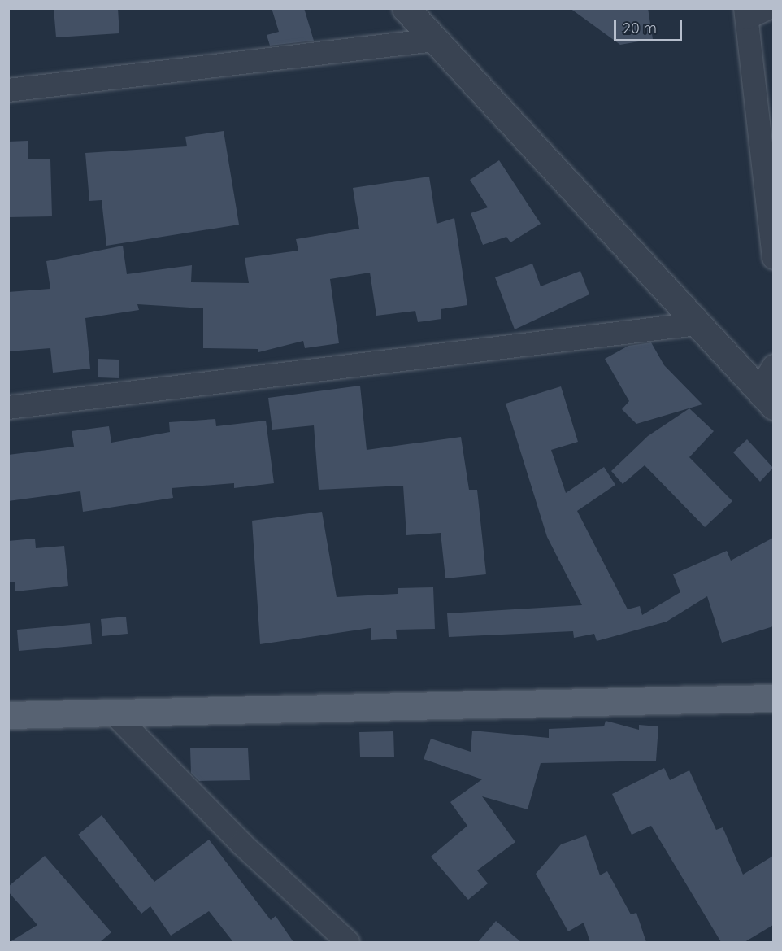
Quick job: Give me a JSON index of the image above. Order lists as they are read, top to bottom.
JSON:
{
  "scale_bar": "20 m"
}
